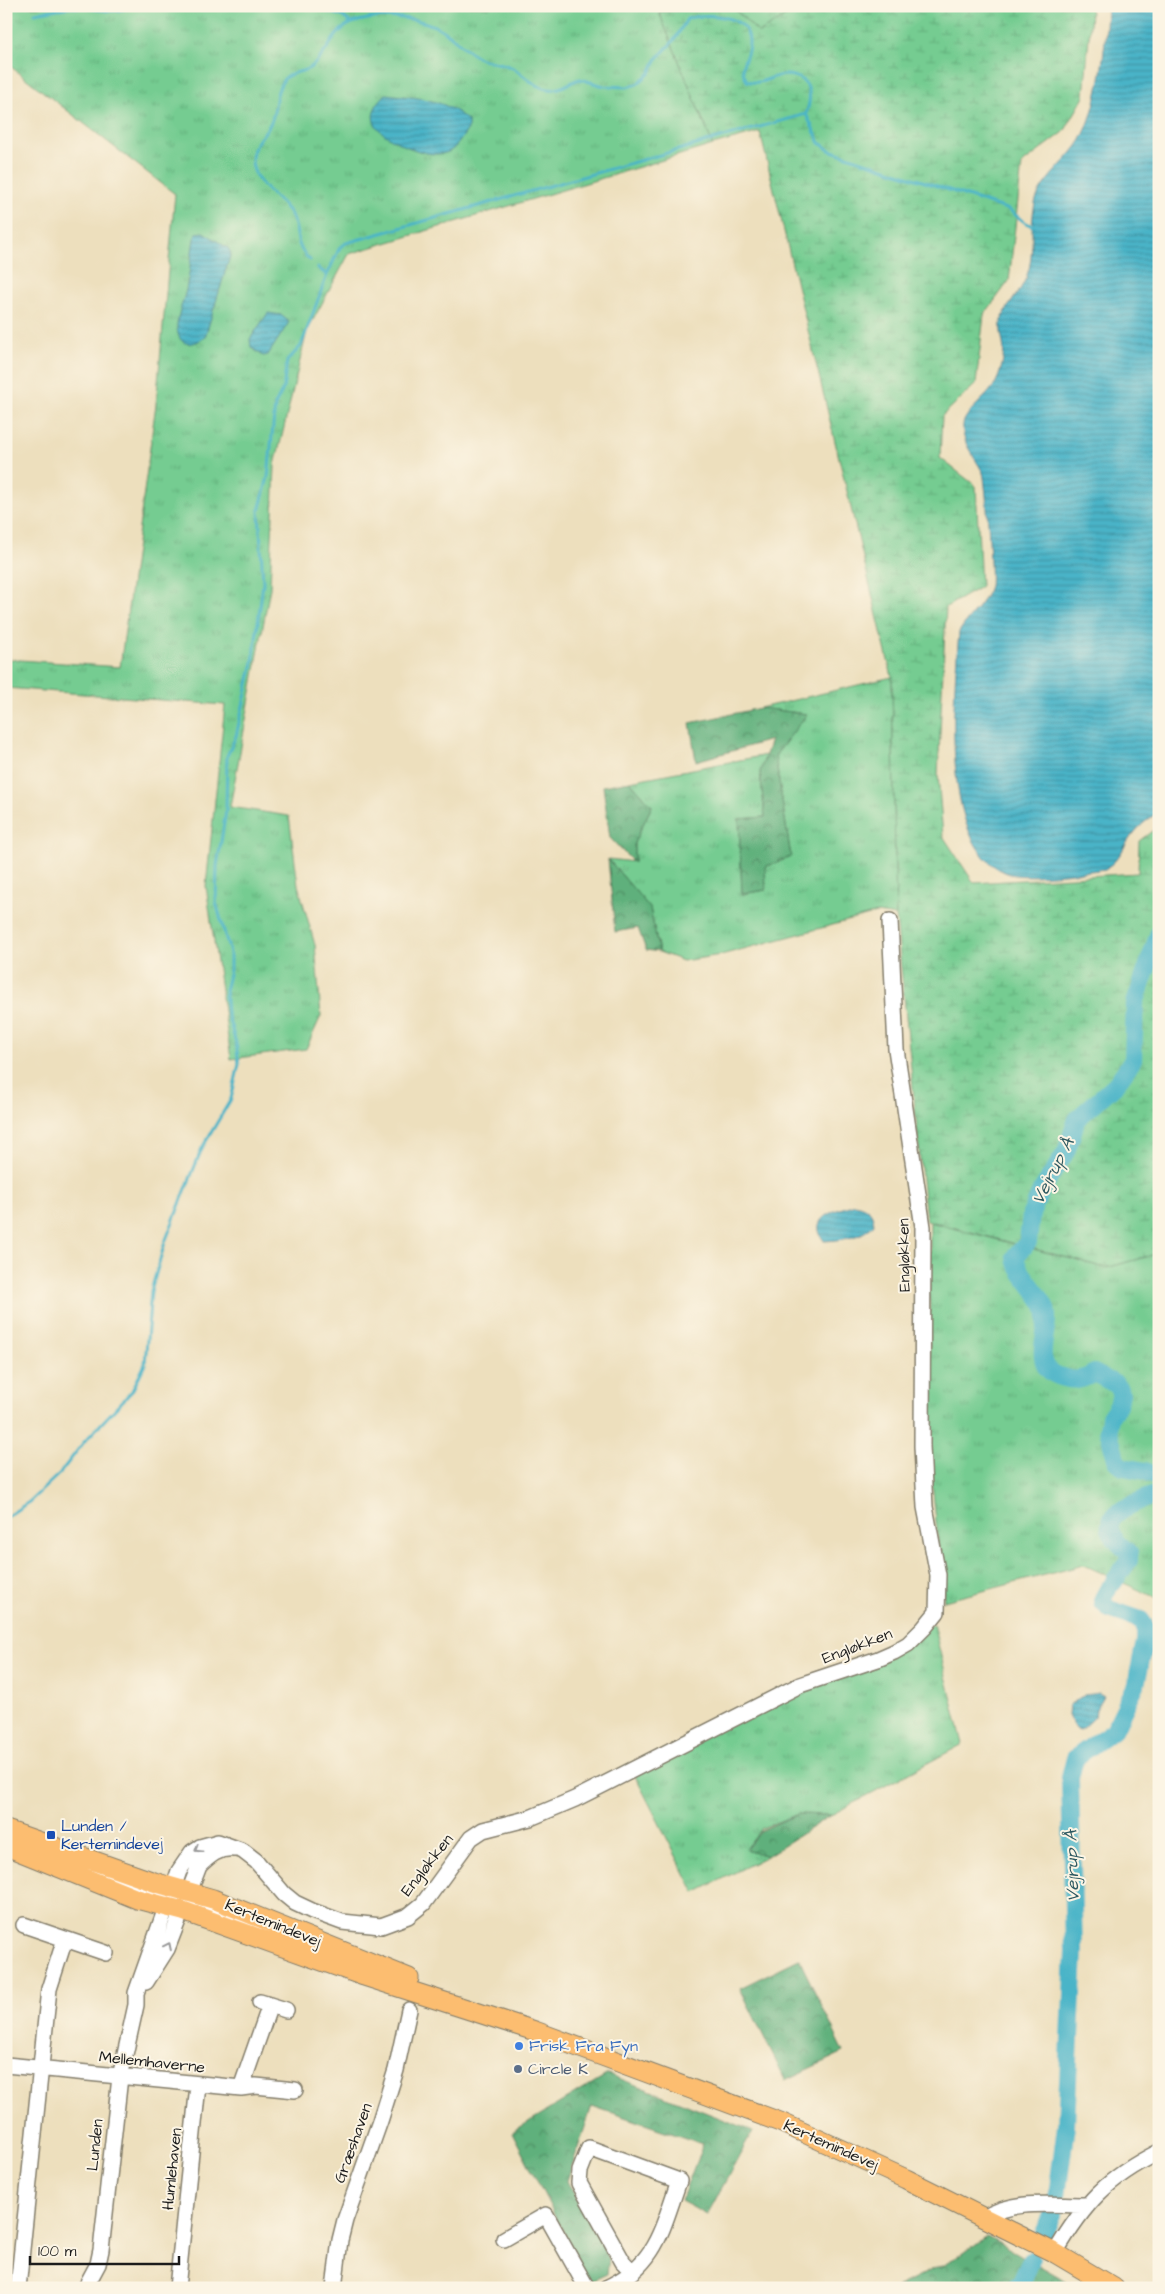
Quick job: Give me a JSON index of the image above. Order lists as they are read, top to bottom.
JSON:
{
  "streets": {
    "main road": ["Kertemindevej"],
    "street": [
      "Engløkken",
      "Mellemhaverne",
      "Græshaven",
      "Lunden",
      "Humlehaven"
    ]
  },
  "crossings": [
    ["Engløkken", "Kertemindevej"],
    ["Engløkken", "Lunden"],
    ["Kertemindevej", "Lunden"],
    ["Mellemhaverne", "Lunden"],
    ["Mellemhaverne", "Humlehaven"]
  ],
  "water": ["Vejrup Å"],
  "places": {
    "transit": ["Lunden / Kertemindevej"],
    "other": ["Frisk Fra Fyn", "Circle K"]
  },
  "scale_bar": "100 m"
}
